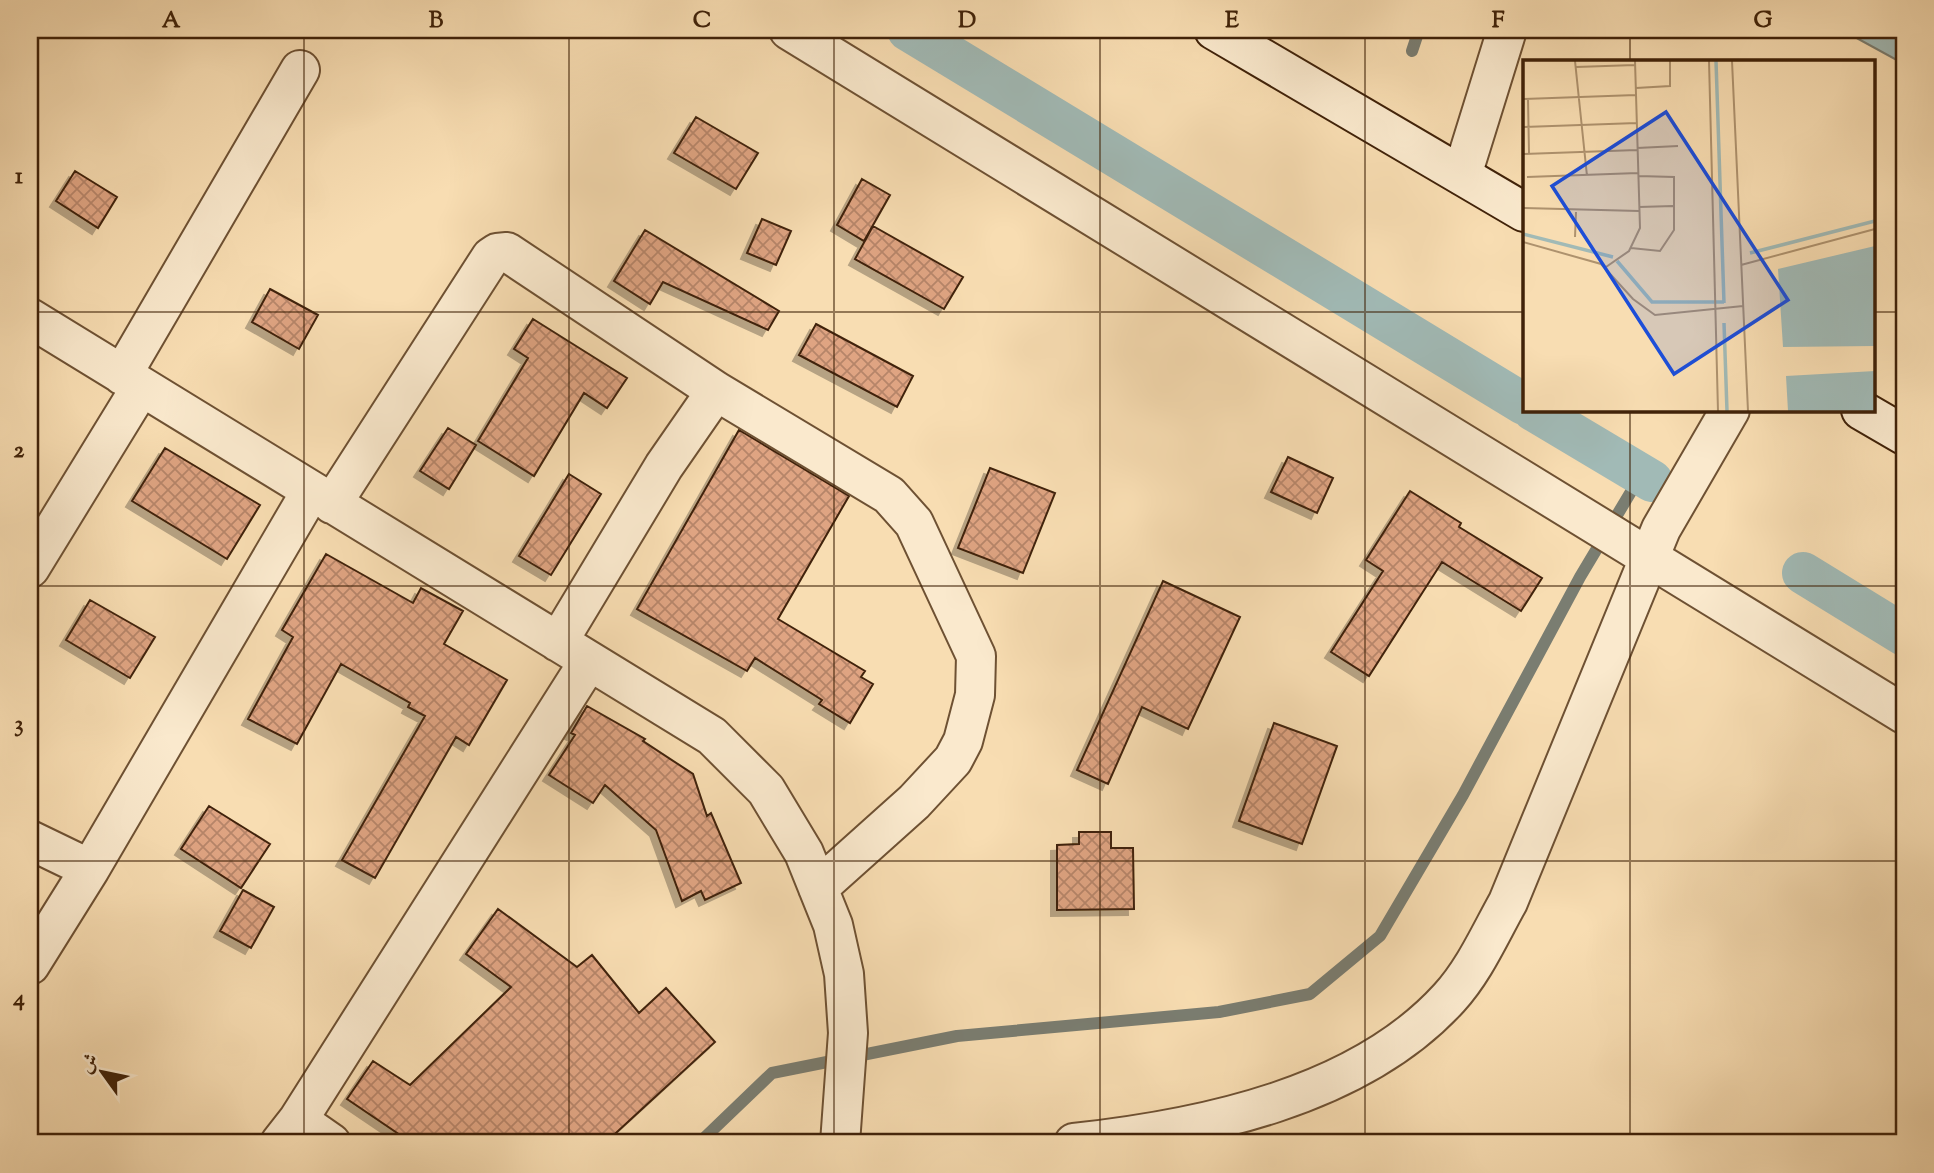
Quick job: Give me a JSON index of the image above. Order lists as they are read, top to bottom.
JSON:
{
  "north": "top left",
  "grid": {
    "columns": [
      "A",
      "B",
      "C",
      "D",
      "E",
      "F",
      "G"
    ],
    "rows": [
      "1",
      "2",
      "3",
      "4"
    ]
  }
}
